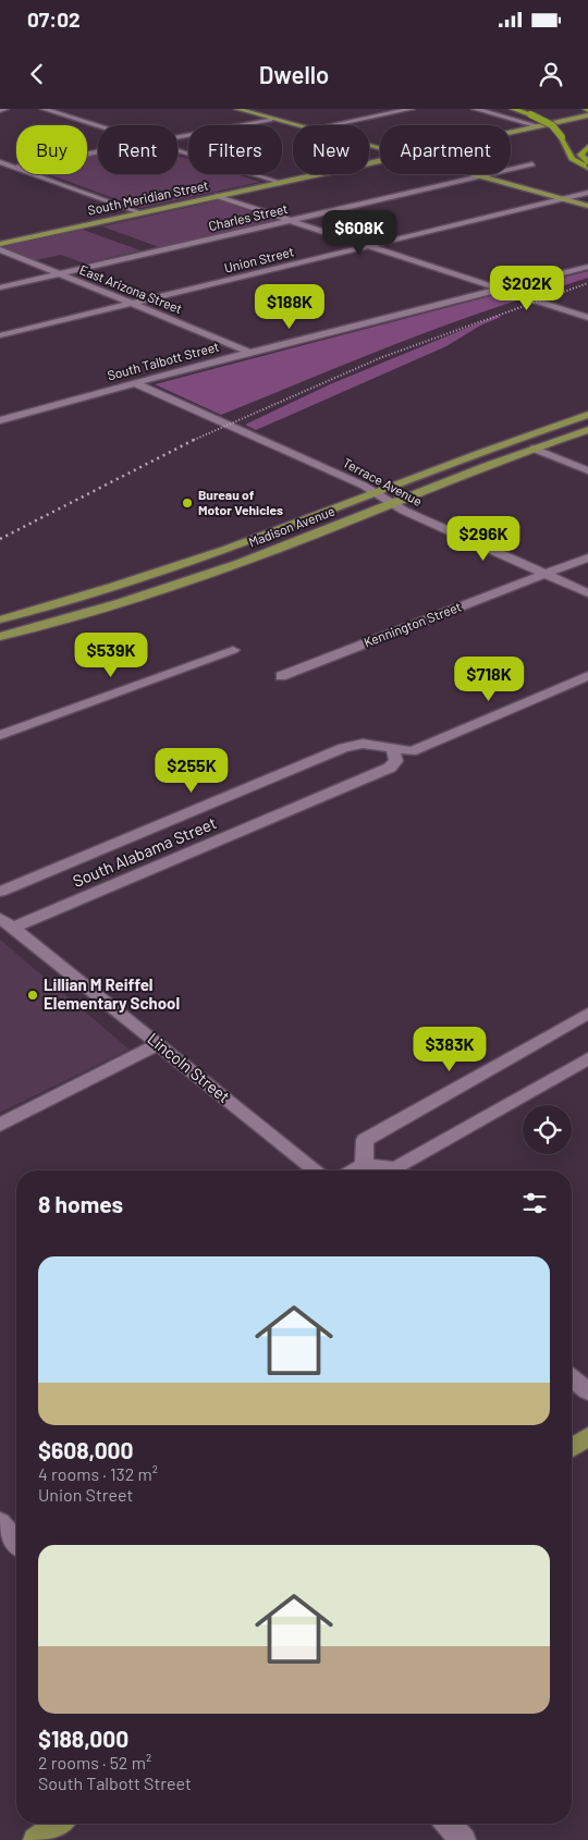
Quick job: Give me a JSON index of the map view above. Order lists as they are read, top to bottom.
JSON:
{
  "streets": {
    "main road": ["South Meridian Street", "Madison Avenue"],
    "street": [
      "Charles Street",
      "Union Street",
      "East Arizona Street",
      "South Talbott Street",
      "Terrace Avenue",
      "Kennington Street",
      "South Alabama Street",
      "Lincoln Street"
    ]
  },
  "crossings": [
    ["Charles Street", "East Arizona Street"],
    ["Union Street", "East Arizona Street"],
    ["East Arizona Street", "South Talbott Street"],
    ["South Talbott Street", "Terrace Avenue"],
    ["Terrace Avenue", "Madison Avenue"],
    ["Terrace Avenue", "Kennington Street"],
    ["South Alabama Street", "Lincoln Street"]
  ],
  "places": ["Bureau of Motor Vehicles", "Lillian M Reiffel Elementary School"],
  "page": {
    "status": "07:02",
    "header": "Dwello",
    "chip": [
      "Buy",
      "Rent",
      "Filters",
      "New",
      "Apartment"
    ],
    "price": [
      "$608K",
      "$202K",
      "$188K",
      "$296K",
      "$539K",
      "$718K",
      "$255K",
      "$383K"
    ],
    "heading": "8 homes",
    "list": [
      {
        "name": "$608,000",
        "note": "4 rooms · 132 m² · Union Street"
      },
      {
        "name": "$188,000",
        "note": "2 rooms · 52 m² · South Talbott Street"
      }
    ]
  }
}
